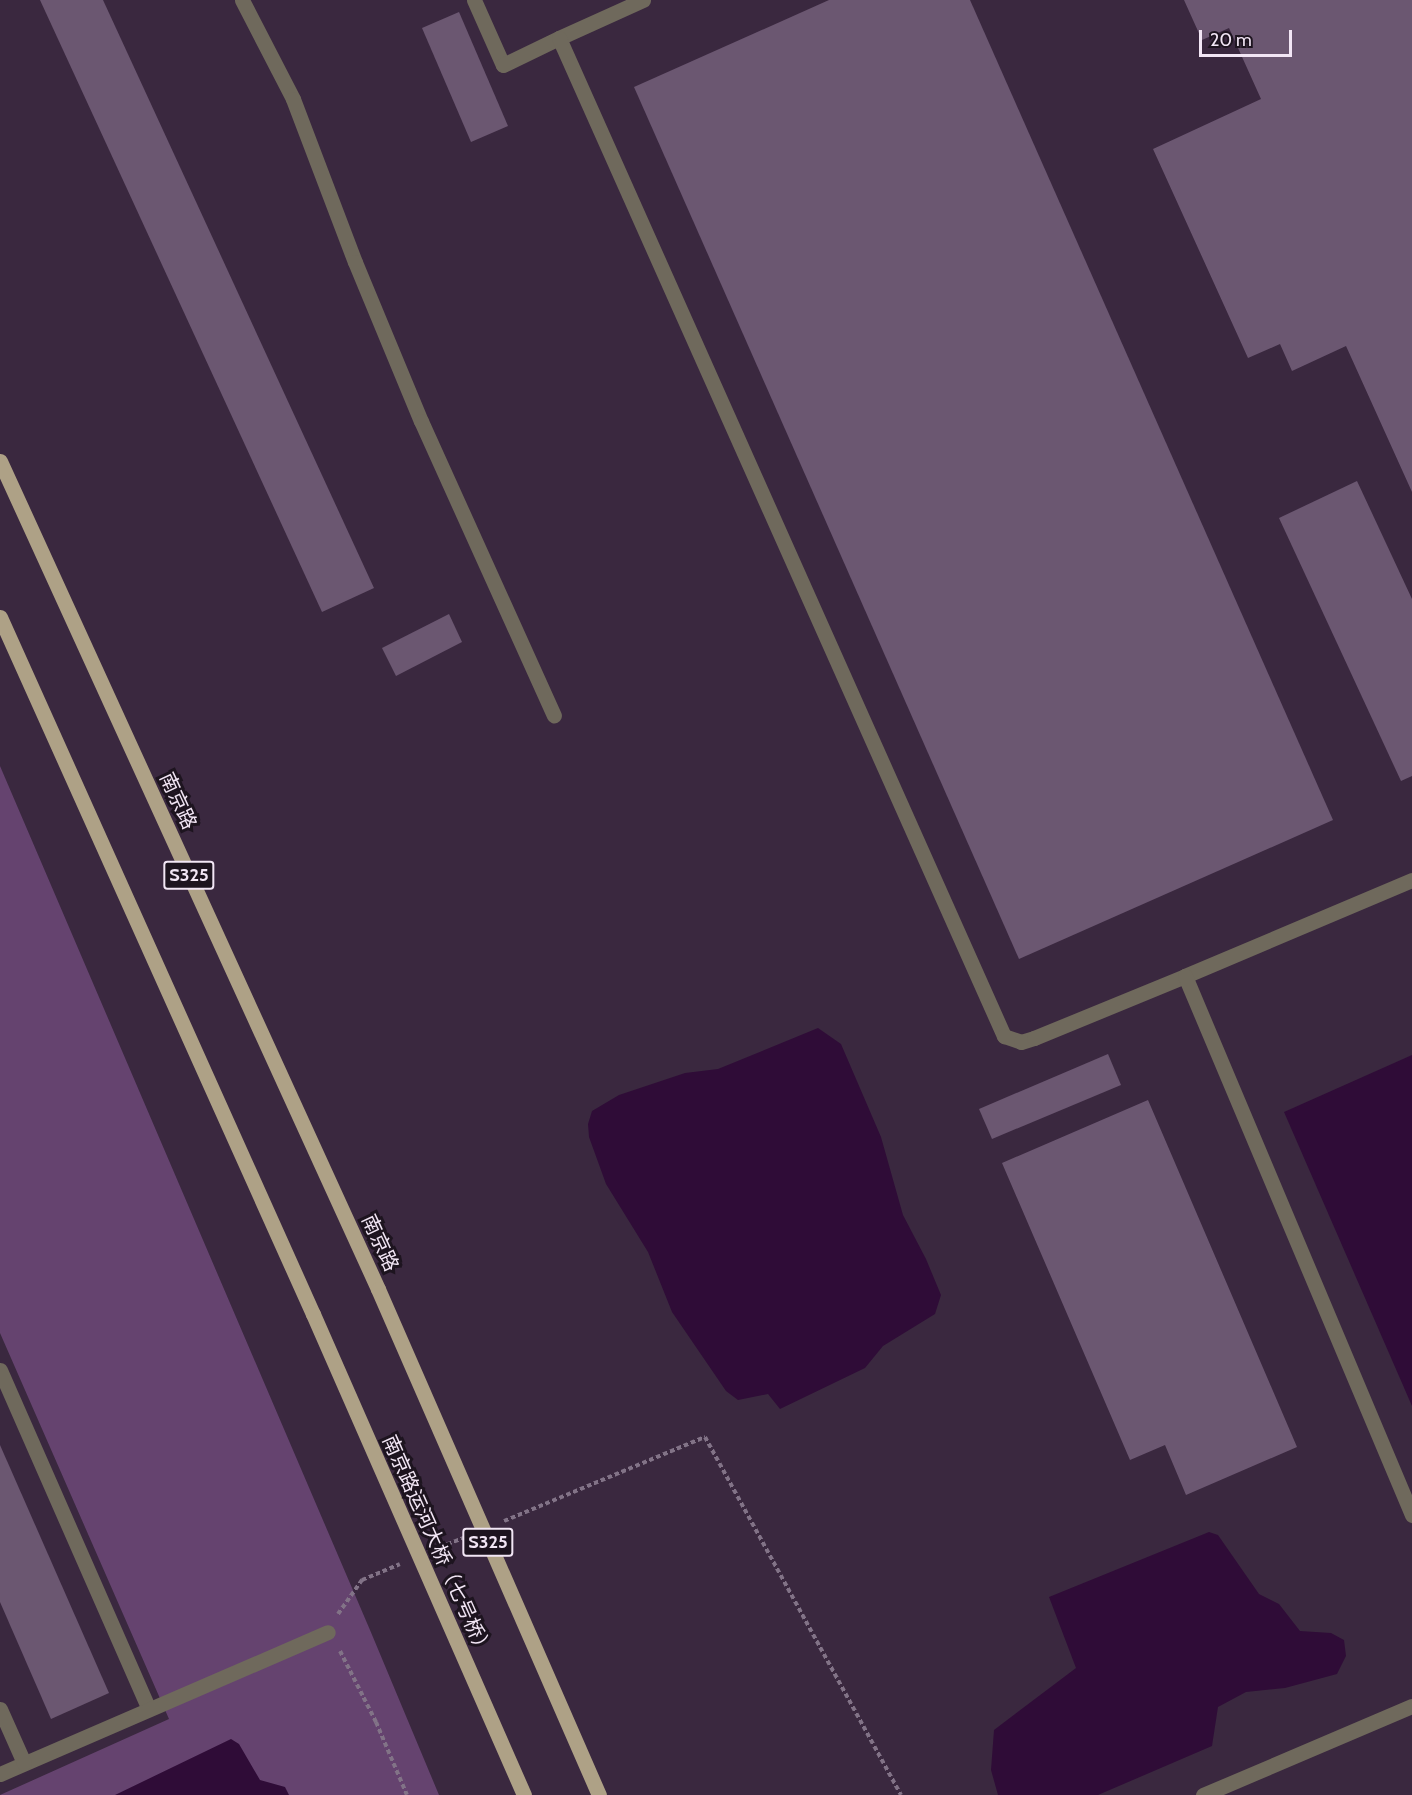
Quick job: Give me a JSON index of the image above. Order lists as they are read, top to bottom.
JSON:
{
  "streets": {
    "main road": ["南京路", "S325", "南京路运河大桥（七号桥）"]
  },
  "scale_bar": "20 m"
}
